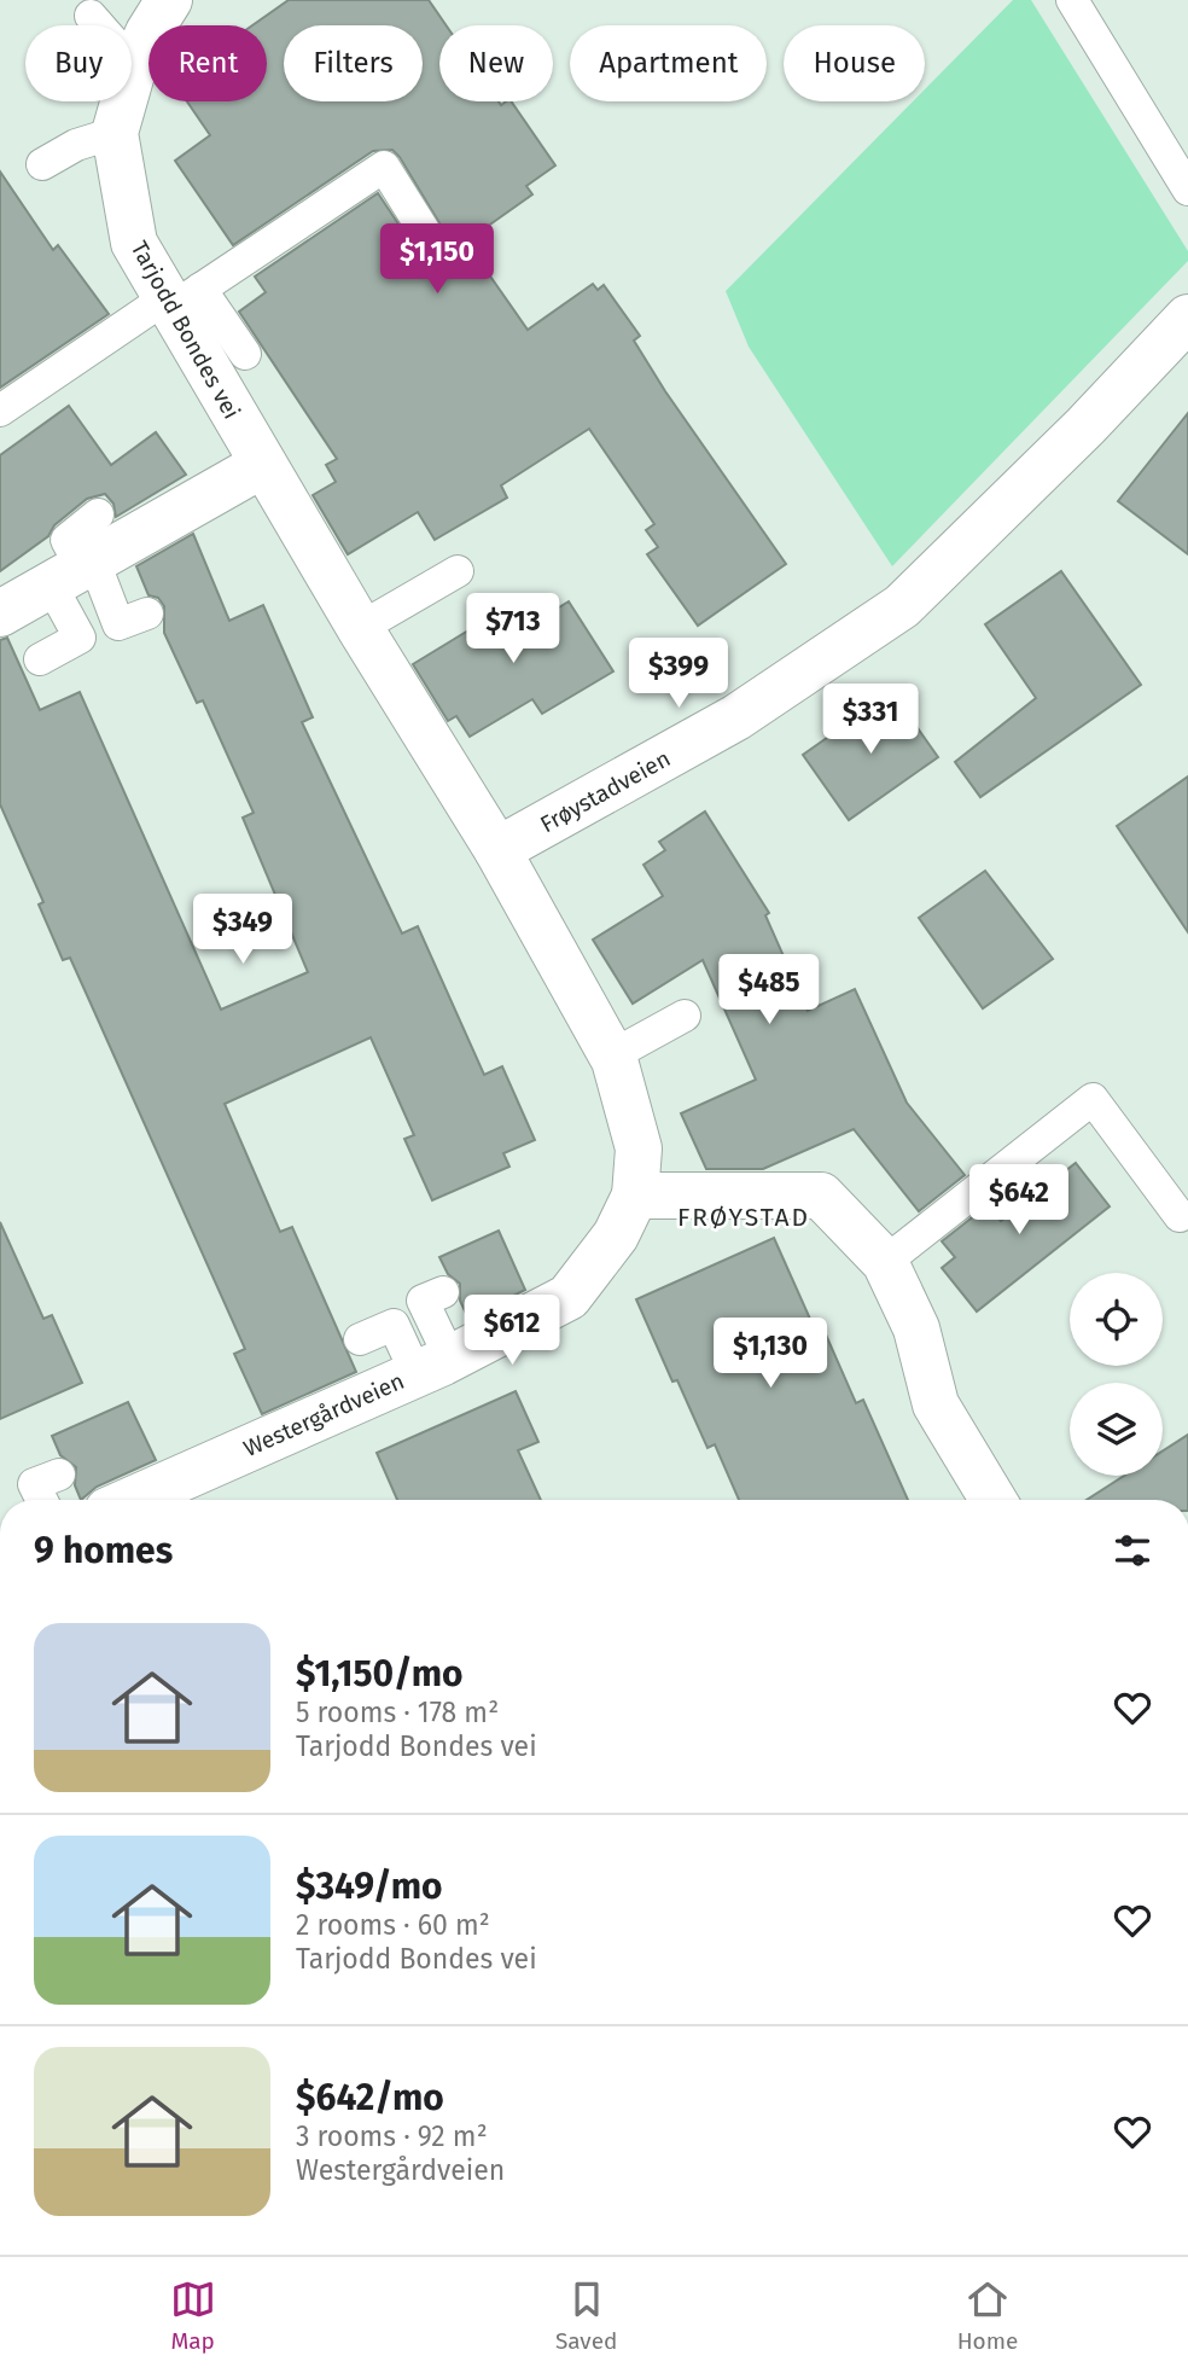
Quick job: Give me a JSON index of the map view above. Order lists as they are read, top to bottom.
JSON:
{
  "streets": {
    "street": ["Tarjodd Bondes vei", "Frøystadveien", "Westergårdveien"]
  },
  "crossings": [
    ["Tarjodd Bondes vei", "Frøystadveien"]
  ],
  "districts": ["FRØYSTAD"],
  "page": {
    "chip": [
      "Buy",
      "Rent",
      "Filters",
      "New",
      "Apartment",
      "House"
    ],
    "price": [
      "$1,150",
      "$713",
      "$399",
      "$331",
      "$349",
      "$485",
      "$642",
      "$612",
      "$1,130"
    ],
    "heading": "9 homes",
    "list": [
      {
        "name": "$1,150/mo",
        "note": "5 rooms · 178 m² · Tarjodd Bondes vei"
      },
      {
        "name": "$349/mo",
        "note": "2 rooms · 60 m² · Tarjodd Bondes vei"
      },
      {
        "name": "$642/mo",
        "note": "3 rooms · 92 m² · Westergårdveien"
      }
    ],
    "tabs": ["Map", "Saved", "Home"]
  }
}
